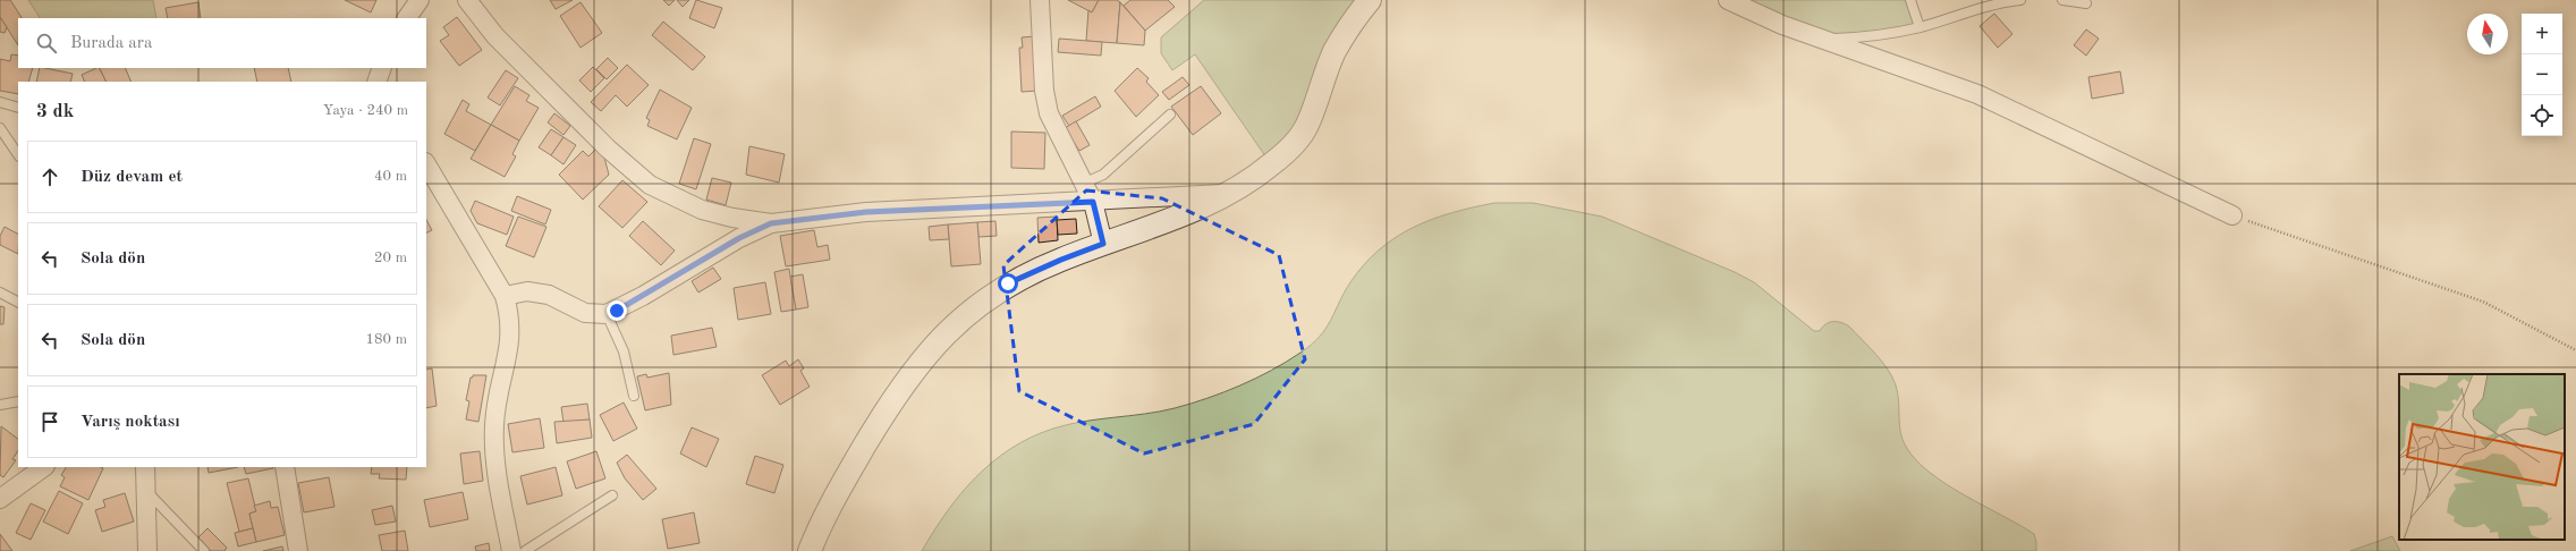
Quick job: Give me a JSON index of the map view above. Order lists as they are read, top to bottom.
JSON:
{
  "north": "top",
  "page": {
    "map_buttons": ["+", "−"],
    "search": "Burada ara",
    "heading": ["3 dk", "Yaya · 240 m"],
    "list": [
      ["Düz devam et", "40 m"],
      ["Sola dön", "20 m"],
      ["Sola dön", "180 m"],
      "Varış noktası"
    ]
  }
}
